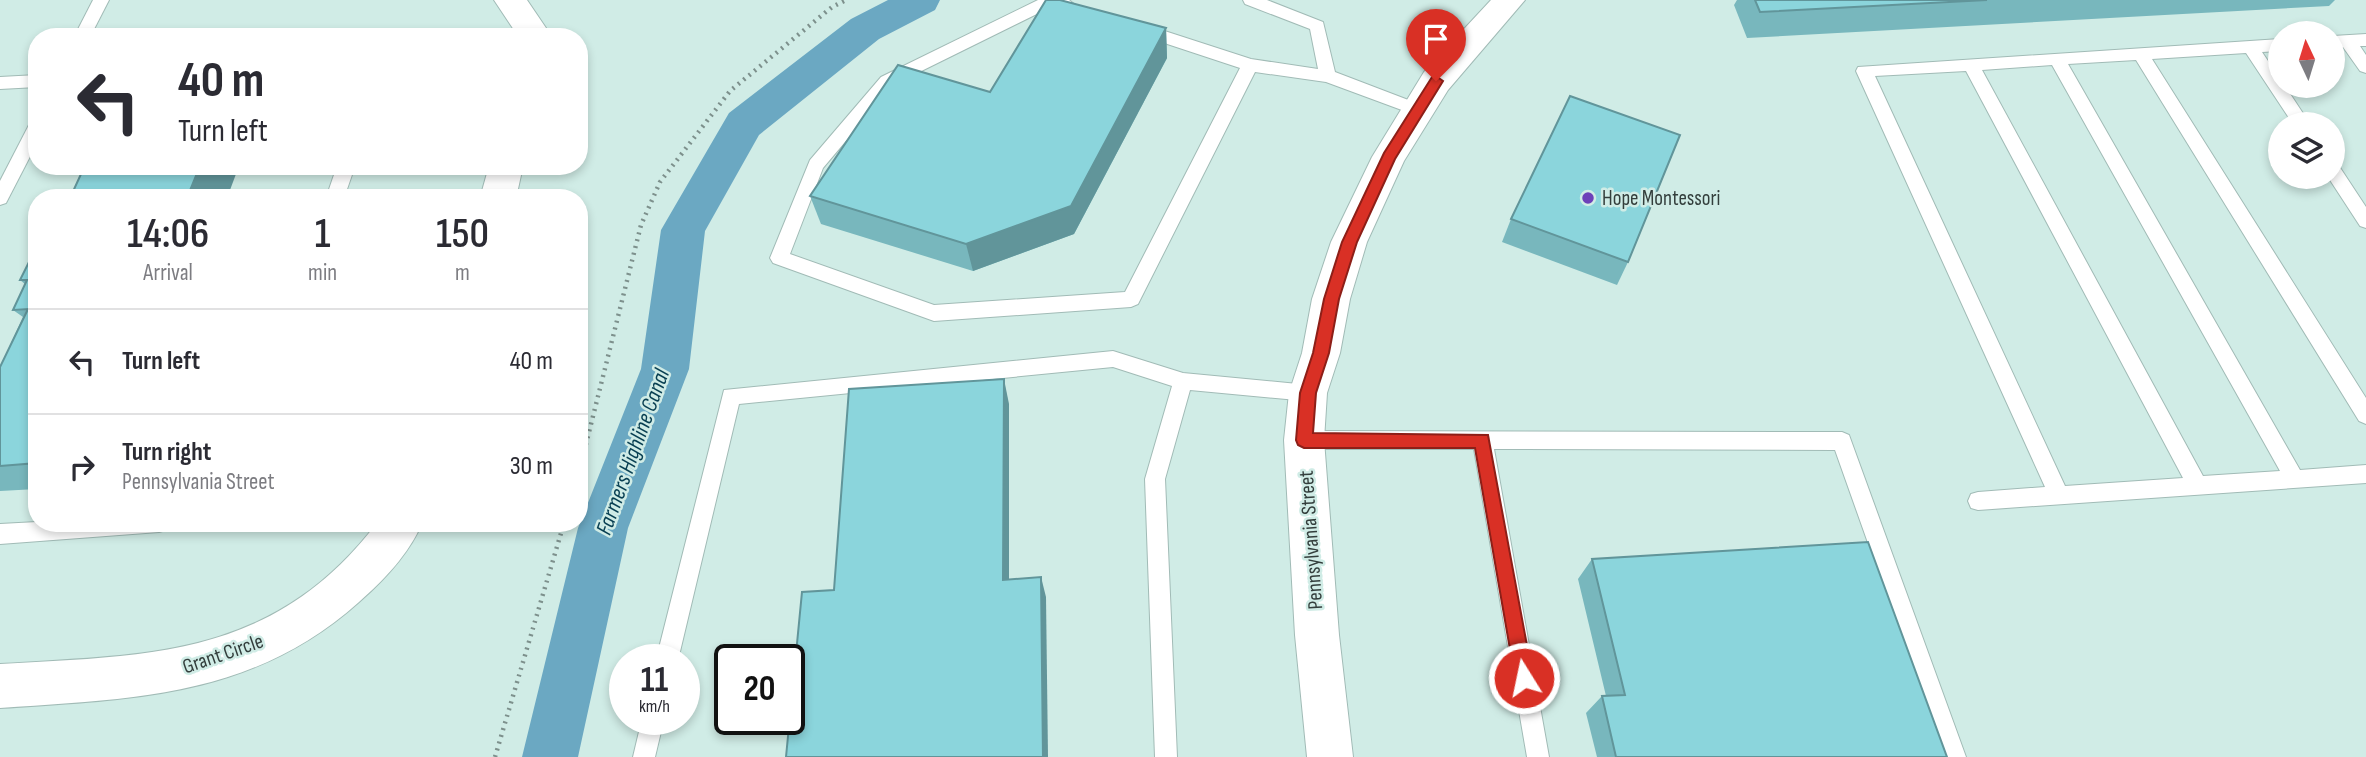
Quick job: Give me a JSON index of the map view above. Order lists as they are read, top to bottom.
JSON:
{
  "streets": {
    "street": ["Pennsylvania Street", "Grant Circle"]
  },
  "water": ["Farmers Highline Canal"],
  "places": ["Hope Montessori"],
  "north": "top",
  "page": {
    "turn": ["40 m", "Turn left"],
    "eta": [
      "14:06",
      "Arrival",
      "1",
      "min",
      "150",
      "m"
    ],
    "list": [
      {
        "name": "Turn left",
        "value": "40 m"
      },
      {
        "name": "Turn right",
        "note": "Pennsylvania Street",
        "value": "30 m"
      }
    ],
    "speed": "11 km/h",
    "limit": "20"
  }
}
